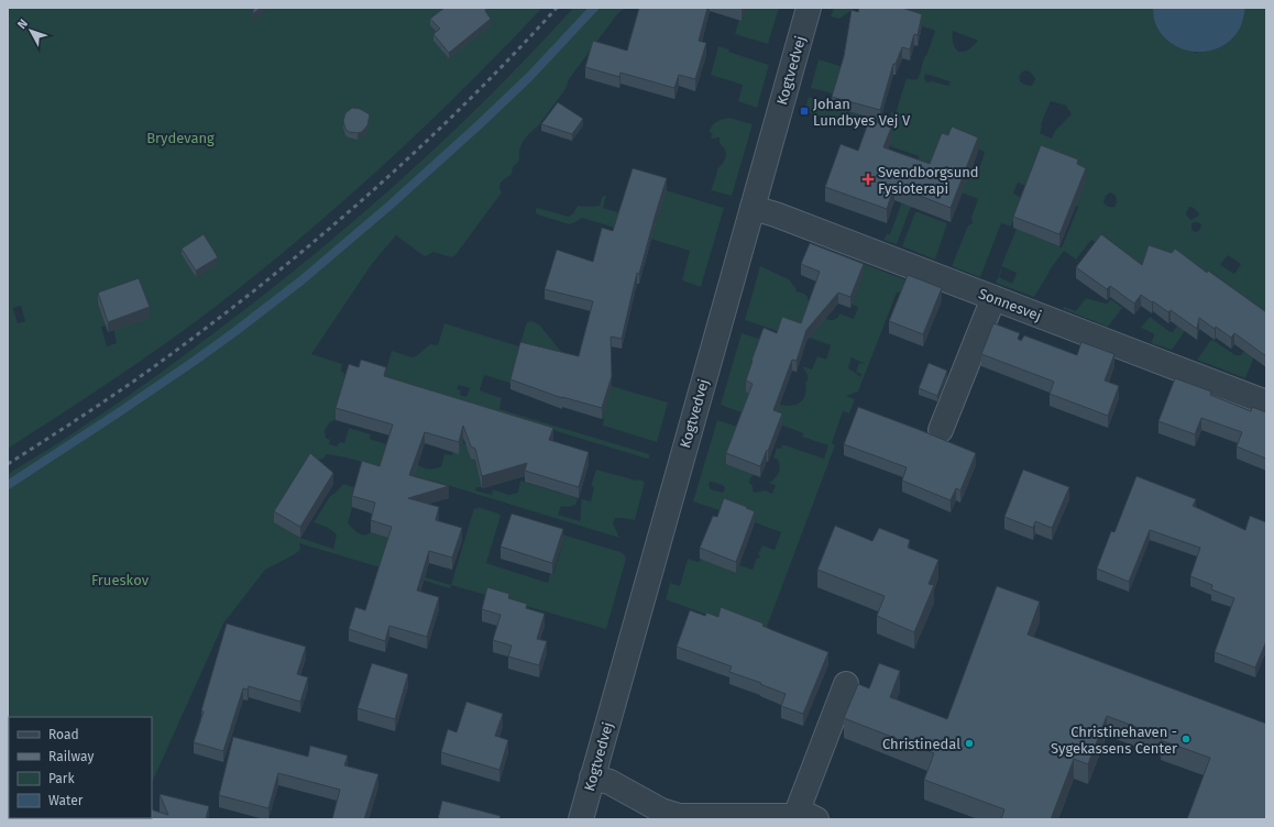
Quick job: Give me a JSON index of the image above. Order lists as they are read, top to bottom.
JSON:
{
  "streets": {
    "street": ["Kogtvedvej", "Sonnesvej"]
  },
  "crossings": [
    ["Kogtvedvej", "Sonnesvej"]
  ],
  "parks": ["Brydevang", "Frueskov"],
  "places": {
    "transit": ["Johan Lundbyes Vej V"],
    "health": ["Svendborgsund Fysioterapi"],
    "other": ["Christinehaven - Sygekassens Center", "Christinedal"]
  },
  "legend": [
    "Road",
    "Railway",
    "Park",
    "Water"
  ],
  "north": "top left"
}
